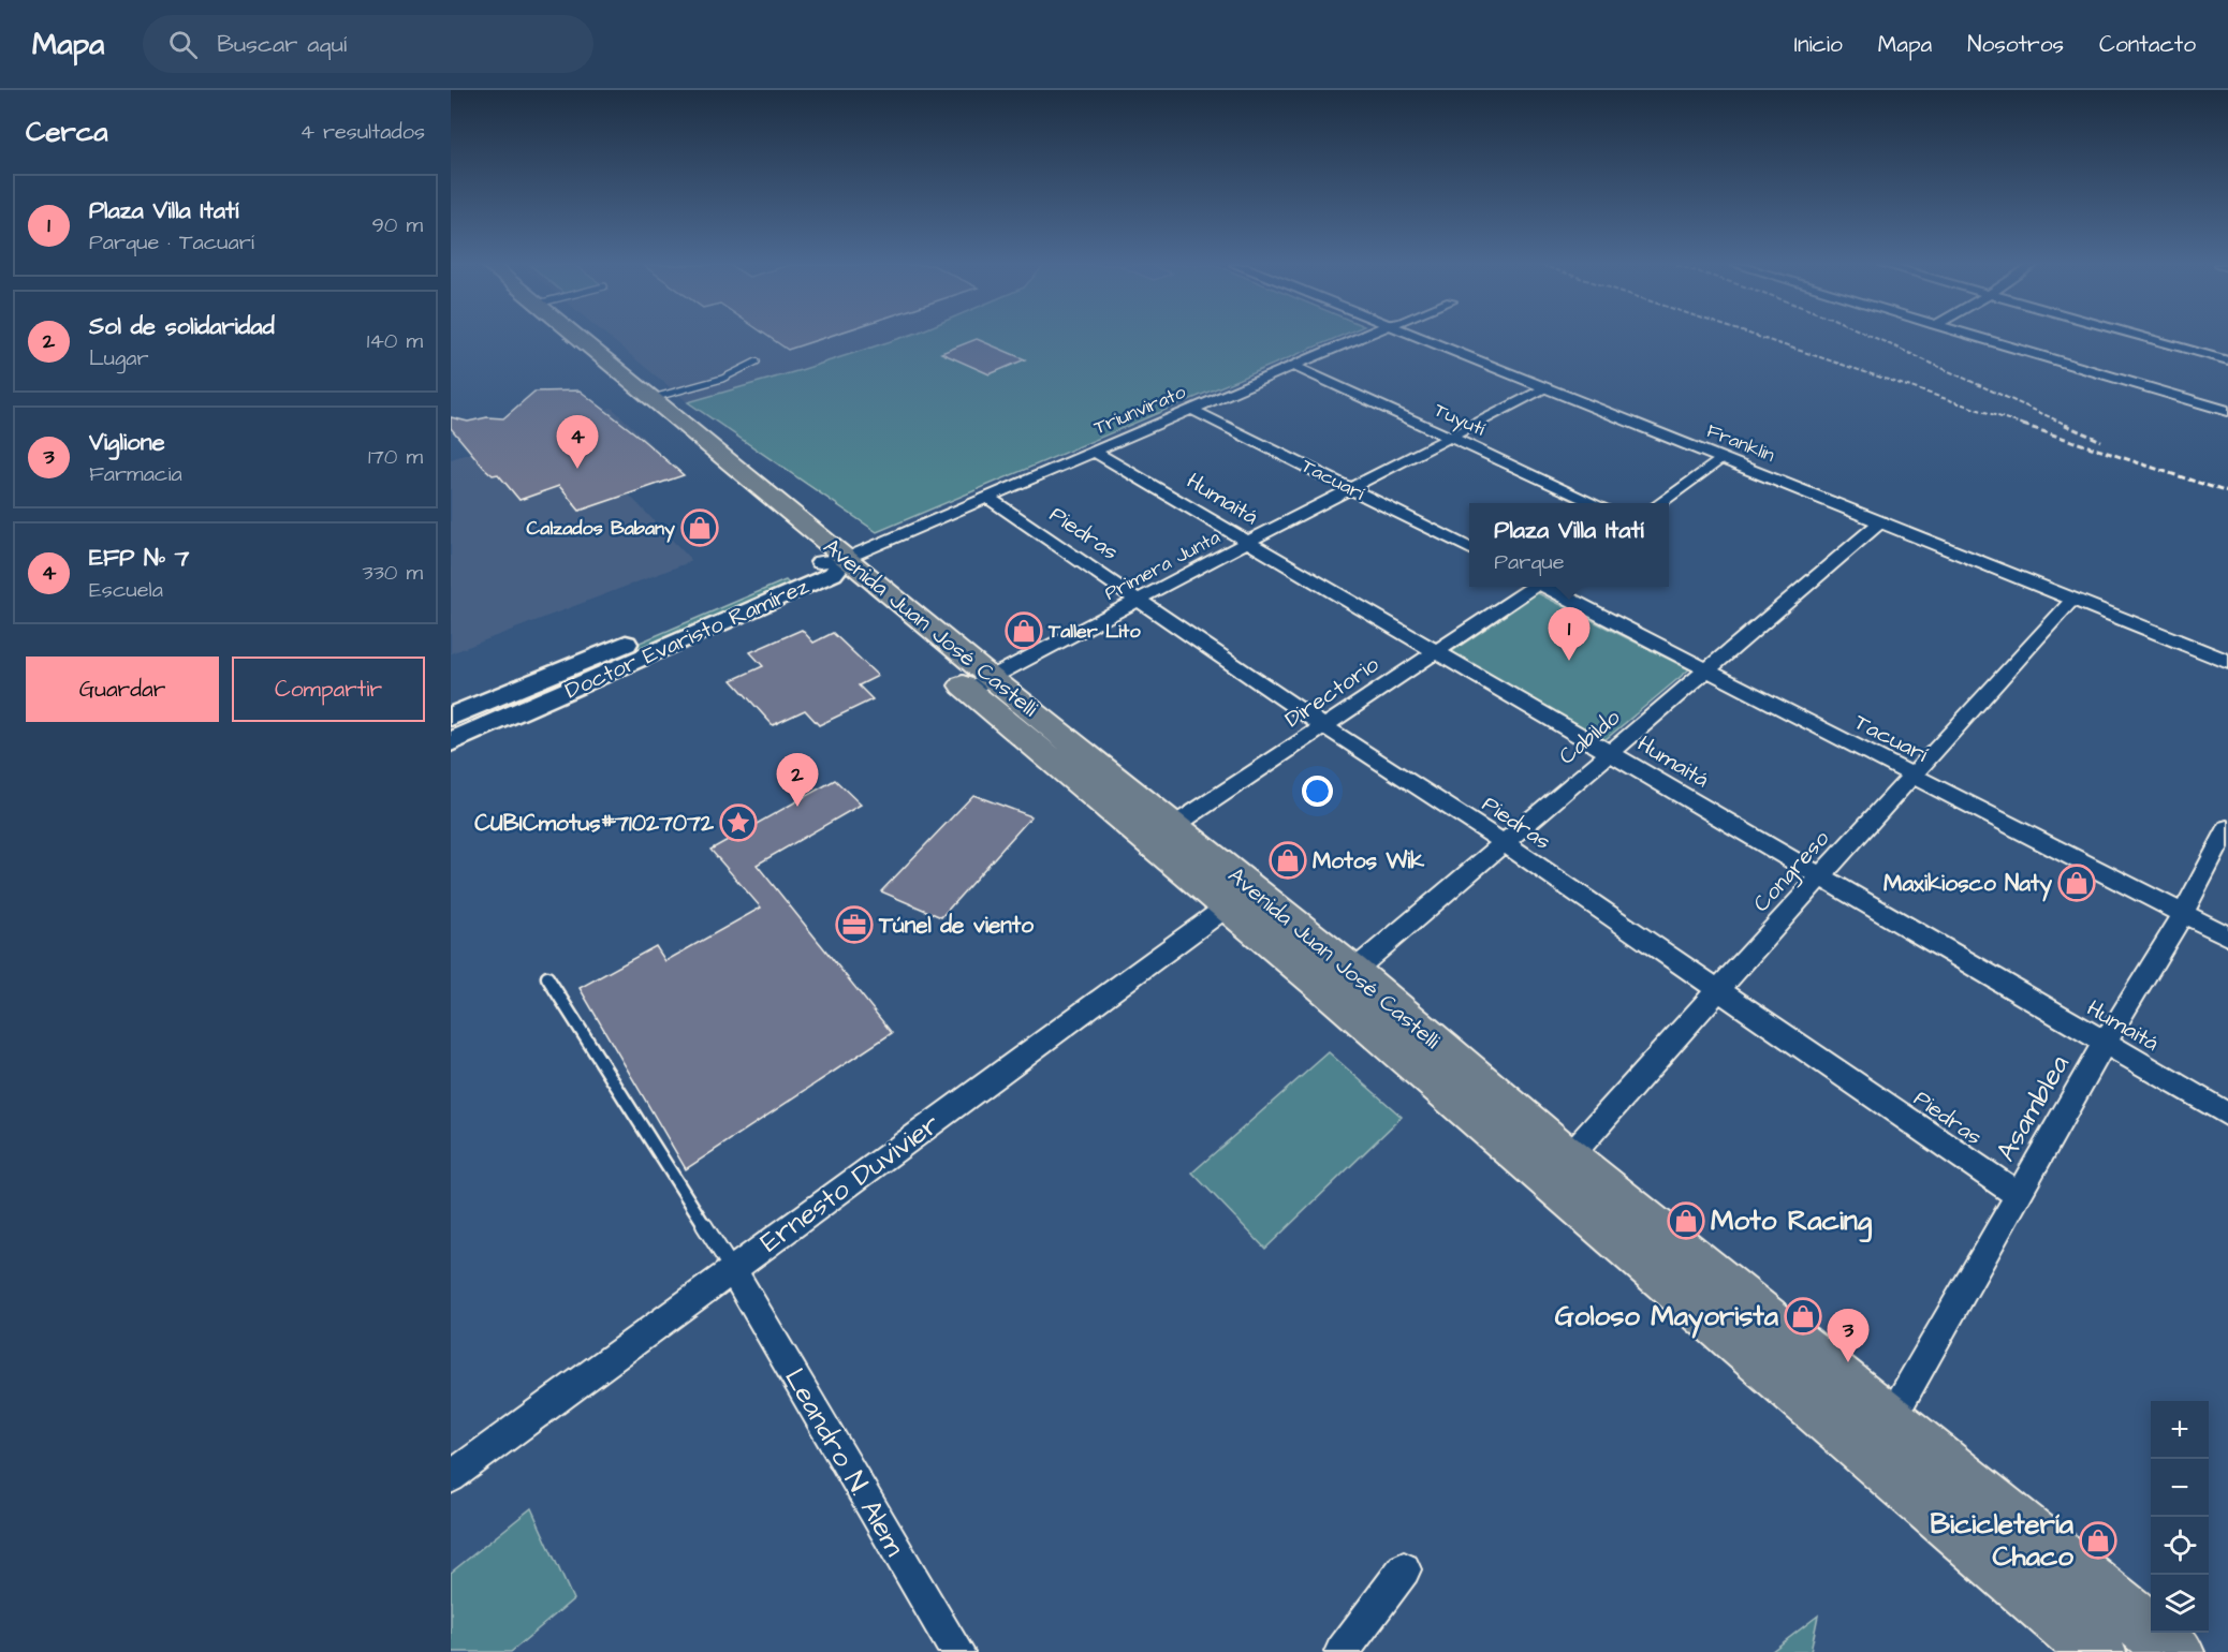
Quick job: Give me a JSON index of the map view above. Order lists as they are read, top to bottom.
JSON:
{
  "streets": {
    "main road": ["Avenida Juan José Castelli", "Doctor Evaristo Ramírez"],
    "street": [
      "Triunvirato",
      "Tuyutí",
      "Franklin",
      "Tacuarí",
      "Humaitá",
      "Piedras",
      "Primera Junta",
      "Directorio",
      "Cabildo",
      "Congreso",
      "Asamblea",
      "Ernesto Duvivier",
      "Leandro N. Alem"
    ]
  },
  "crossings": [
    ["Triunvirato", "Tuyutí"],
    ["Triunvirato", "Tacuarí"],
    ["Triunvirato", "Humaitá"],
    ["Triunvirato", "Piedras"],
    ["Triunvirato", "Avenida Juan José Castelli"],
    ["Triunvirato", "Doctor Evaristo Ramírez"],
    ["Tuyutí", "Primera Junta"],
    ["Franklin", "Primera Junta"],
    ["Franklin", "Cabildo"],
    ["Franklin", "Congreso"],
    ["Tacuarí", "Primera Junta"],
    ["Tacuarí", "Cabildo"],
    ["Tacuarí", "Congreso"],
    ["Tacuarí", "Asamblea"],
    ["Humaitá", "Primera Junta"],
    ["Humaitá", "Directorio"],
    ["Humaitá", "Cabildo"],
    ["Humaitá", "Congreso"],
    ["Humaitá", "Asamblea"],
    ["Piedras", "Primera Junta"],
    ["Piedras", "Directorio"],
    ["Piedras", "Cabildo"],
    ["Piedras", "Congreso"],
    ["Piedras", "Asamblea"],
    ["Primera Junta", "Avenida Juan José Castelli"],
    ["Avenida Juan José Castelli", "Doctor Evaristo Ramírez"],
    ["Avenida Juan José Castelli", "Directorio"],
    ["Avenida Juan José Castelli", "Cabildo"],
    ["Avenida Juan José Castelli", "Congreso"],
    ["Avenida Juan José Castelli", "Asamblea"],
    ["Avenida Juan José Castelli", "Ernesto Duvivier"],
    ["Ernesto Duvivier", "Leandro N. Alem"]
  ],
  "places": {
    "shop": [
      "Calzados Babany",
      "Taller Lito",
      "Motos Wik",
      "Maxikiosco Naty",
      "Moto Racing",
      "Goloso Mayorista",
      "Bicicletería Chaco"
    ],
    "place": ["CUBICmotus#71027072"],
    "office": ["Túnel de viento"]
  },
  "page": {
    "header": "Mapa",
    "search": "Buscar aquí",
    "nav": [
      "Inicio",
      "Mapa",
      "Nosotros",
      "Contacto"
    ],
    "heading": ["Cerca", "4 resultados"],
    "list": [
      {
        "mark": "1",
        "name": "Plaza Villa Itatí",
        "note": "Parque · Tacuarí",
        "value": "90 m"
      },
      {
        "mark": "2",
        "name": "Sol de solidaridad",
        "note": "Lugar",
        "value": "140 m"
      },
      {
        "mark": "3",
        "name": "Viglione",
        "note": "Farmacia",
        "value": "170 m"
      },
      {
        "mark": "4",
        "name": "EFP Nº 7",
        "note": "Escuela",
        "value": "330 m"
      }
    ],
    "pins": [
      "4",
      "1",
      "2",
      "3"
    ],
    "popup": ["Plaza Villa Itatí", "Parque"],
    "buttons": ["Guardar", "Compartir"],
    "map_buttons": ["+", "−"]
  }
}
